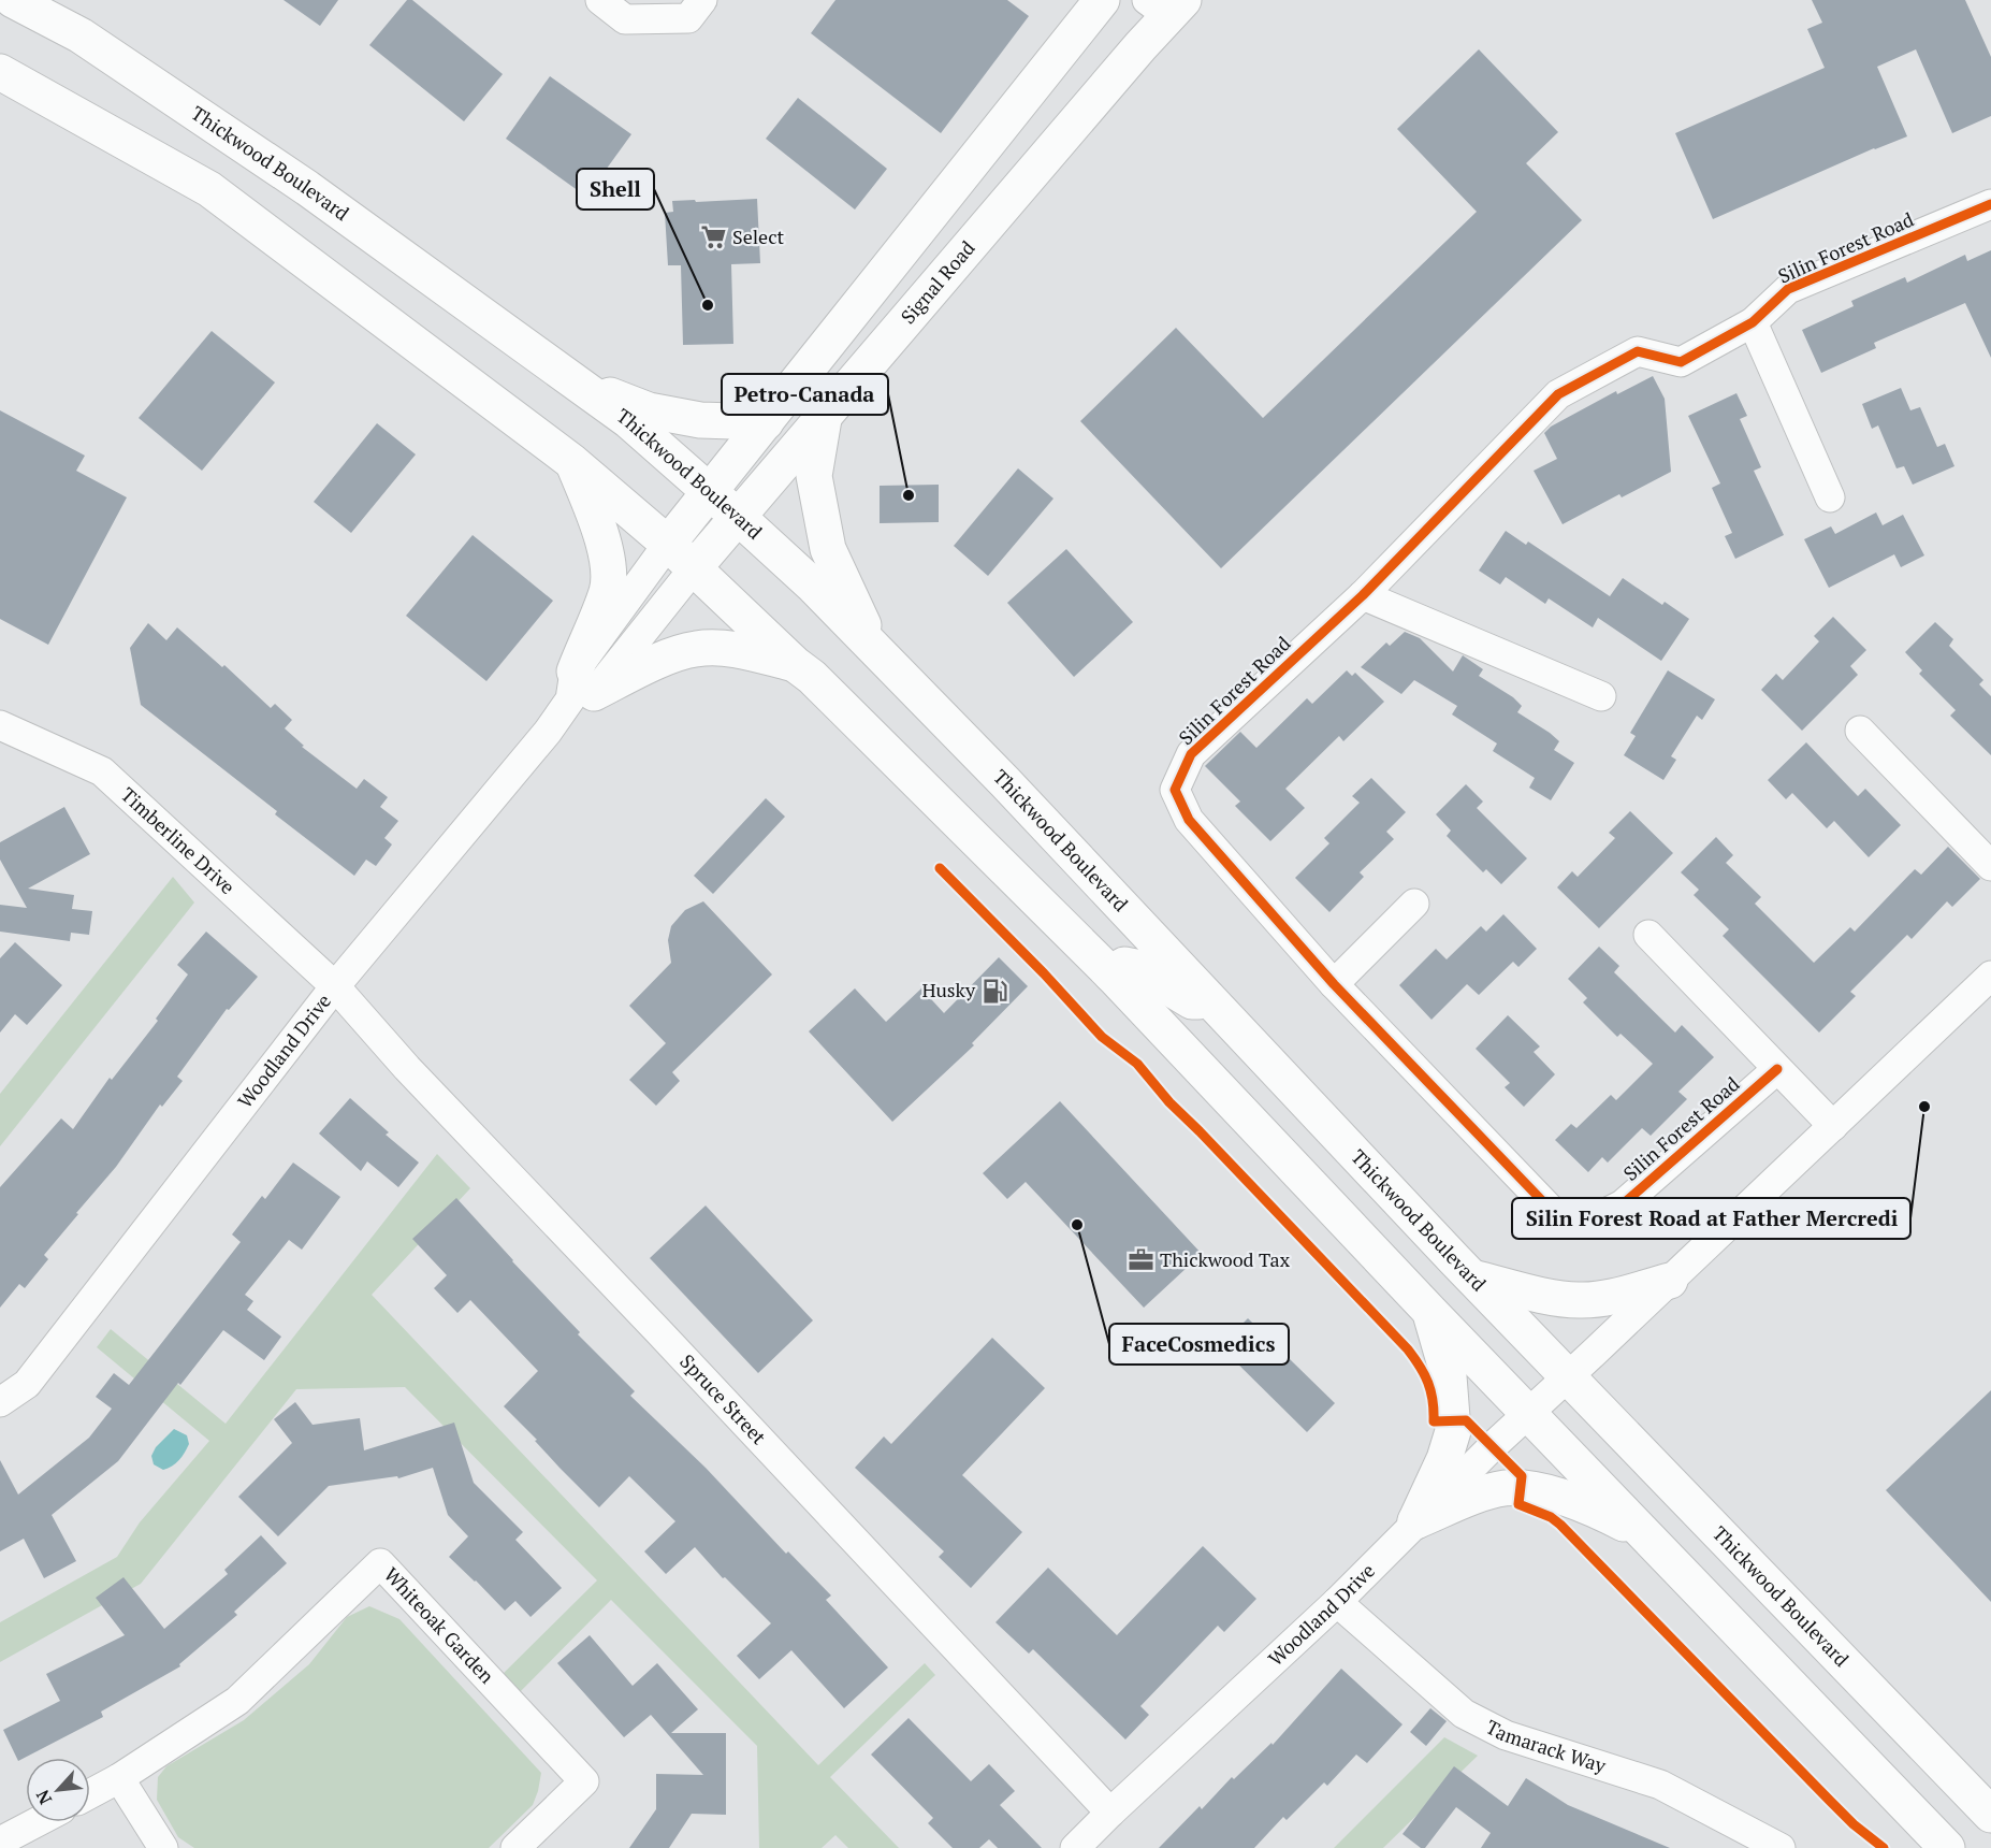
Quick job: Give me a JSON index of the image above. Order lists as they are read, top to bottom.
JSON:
{
  "streets": {
    "main road": ["Thickwood Boulevard", "Signal Road"],
    "street": [
      "Silin Forest Road",
      "Timberline Drive",
      "Woodland Drive",
      "Spruce Street",
      "Whiteoak Garden",
      "Tamarack Way"
    ]
  },
  "crossings": [
    ["Thickwood Boulevard", "Signal Road"],
    ["Thickwood Boulevard", "Woodland Drive"],
    ["Signal Road", "Woodland Drive"],
    ["Timberline Drive", "Woodland Drive"],
    ["Timberline Drive", "Spruce Street"],
    ["Woodland Drive", "Spruce Street"],
    ["Woodland Drive", "Tamarack Way"]
  ],
  "places": {
    "supermarket": ["Select"],
    "other": [
      "Shell",
      "Petro-Canada",
      "Silin Forest Road at Father Mercredi",
      "FaceCosmedics"
    ],
    "fuel station": ["Husky"],
    "office": ["Thickwood Tax"]
  },
  "north": "bottom left"
}
